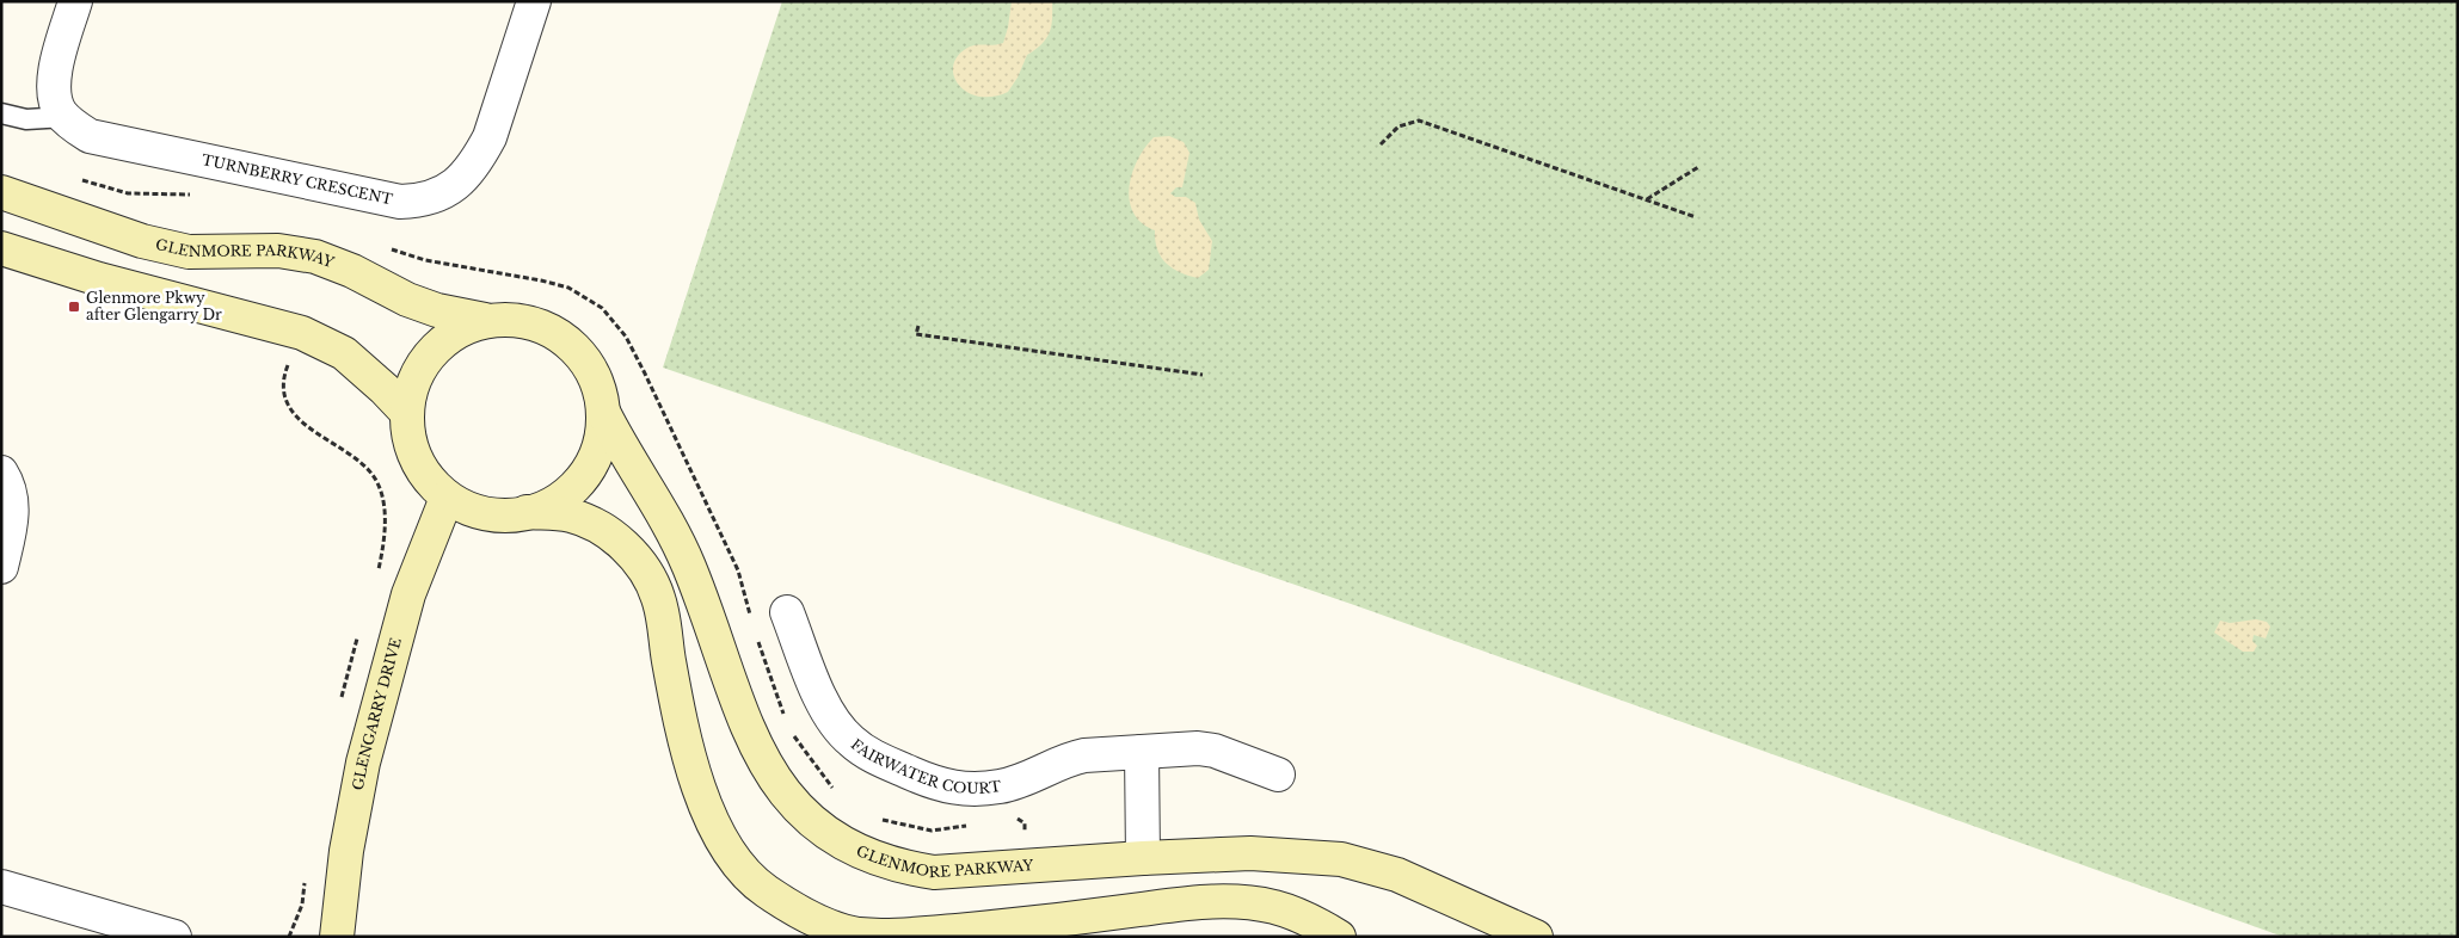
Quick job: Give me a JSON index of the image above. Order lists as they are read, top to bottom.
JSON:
{
  "streets": {
    "main road": ["GLENMORE PARKWAY", "GLENGARRY DRIVE"],
    "street": ["TURNBERRY CRESCENT", "FAIRWATER COURT"]
  },
  "crossings": [
    ["GLENMORE PARKWAY", "GLENGARRY DRIVE"]
  ],
  "places": {
    "transit": ["Glenmore Pkwy after Glengarry Dr"]
  }
}
